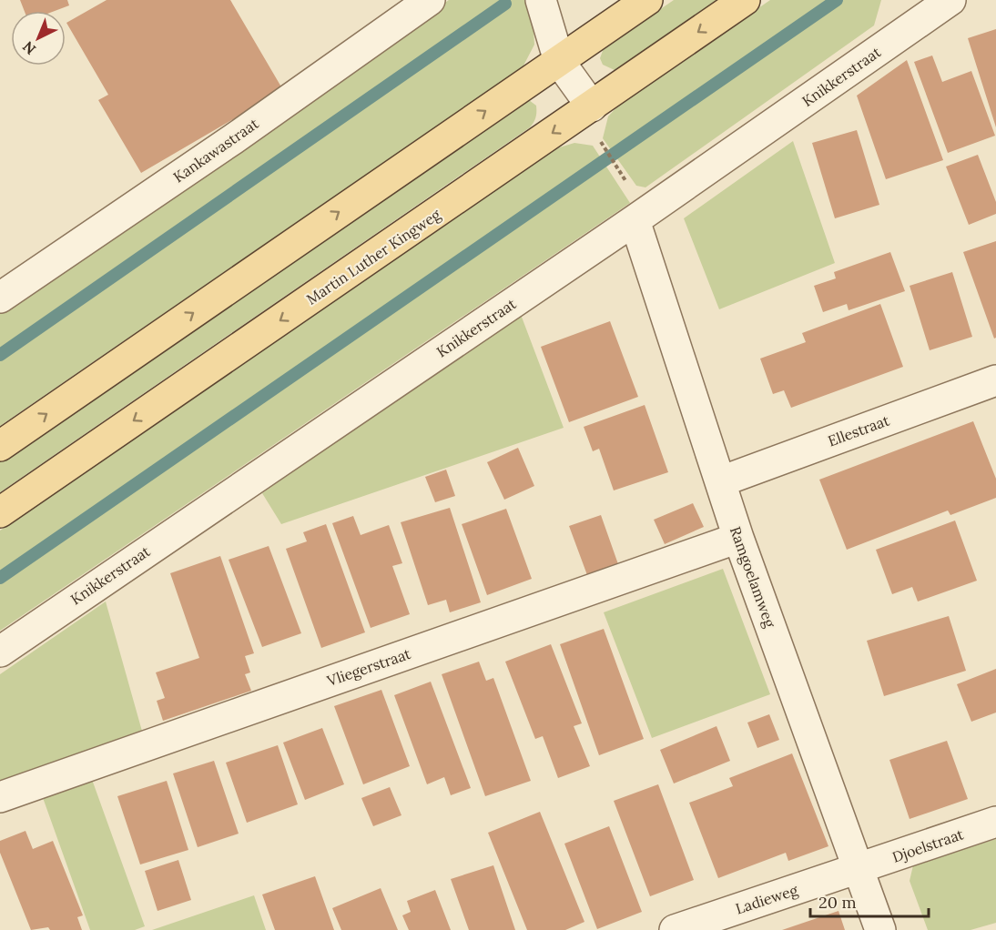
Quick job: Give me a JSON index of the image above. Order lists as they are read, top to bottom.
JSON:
{
  "streets": {
    "main road": ["Martin Luther Kingweg"],
    "street": [
      "Knikkerstraat",
      "Kankawastraat",
      "Ellestraat",
      "Ramgoelamweg",
      "Vliegerstraat",
      "Djoelstraat",
      "Ladieweg"
    ]
  },
  "crossings": [
    ["Knikkerstraat", "Ramgoelamweg"],
    ["Ellestraat", "Ramgoelamweg"],
    ["Ramgoelamweg", "Vliegerstraat"],
    ["Ramgoelamweg", "Djoelstraat"],
    ["Ramgoelamweg", "Ladieweg"],
    ["Djoelstraat", "Ladieweg"]
  ],
  "scale_bar": "20 m",
  "north": "bottom left"
}
